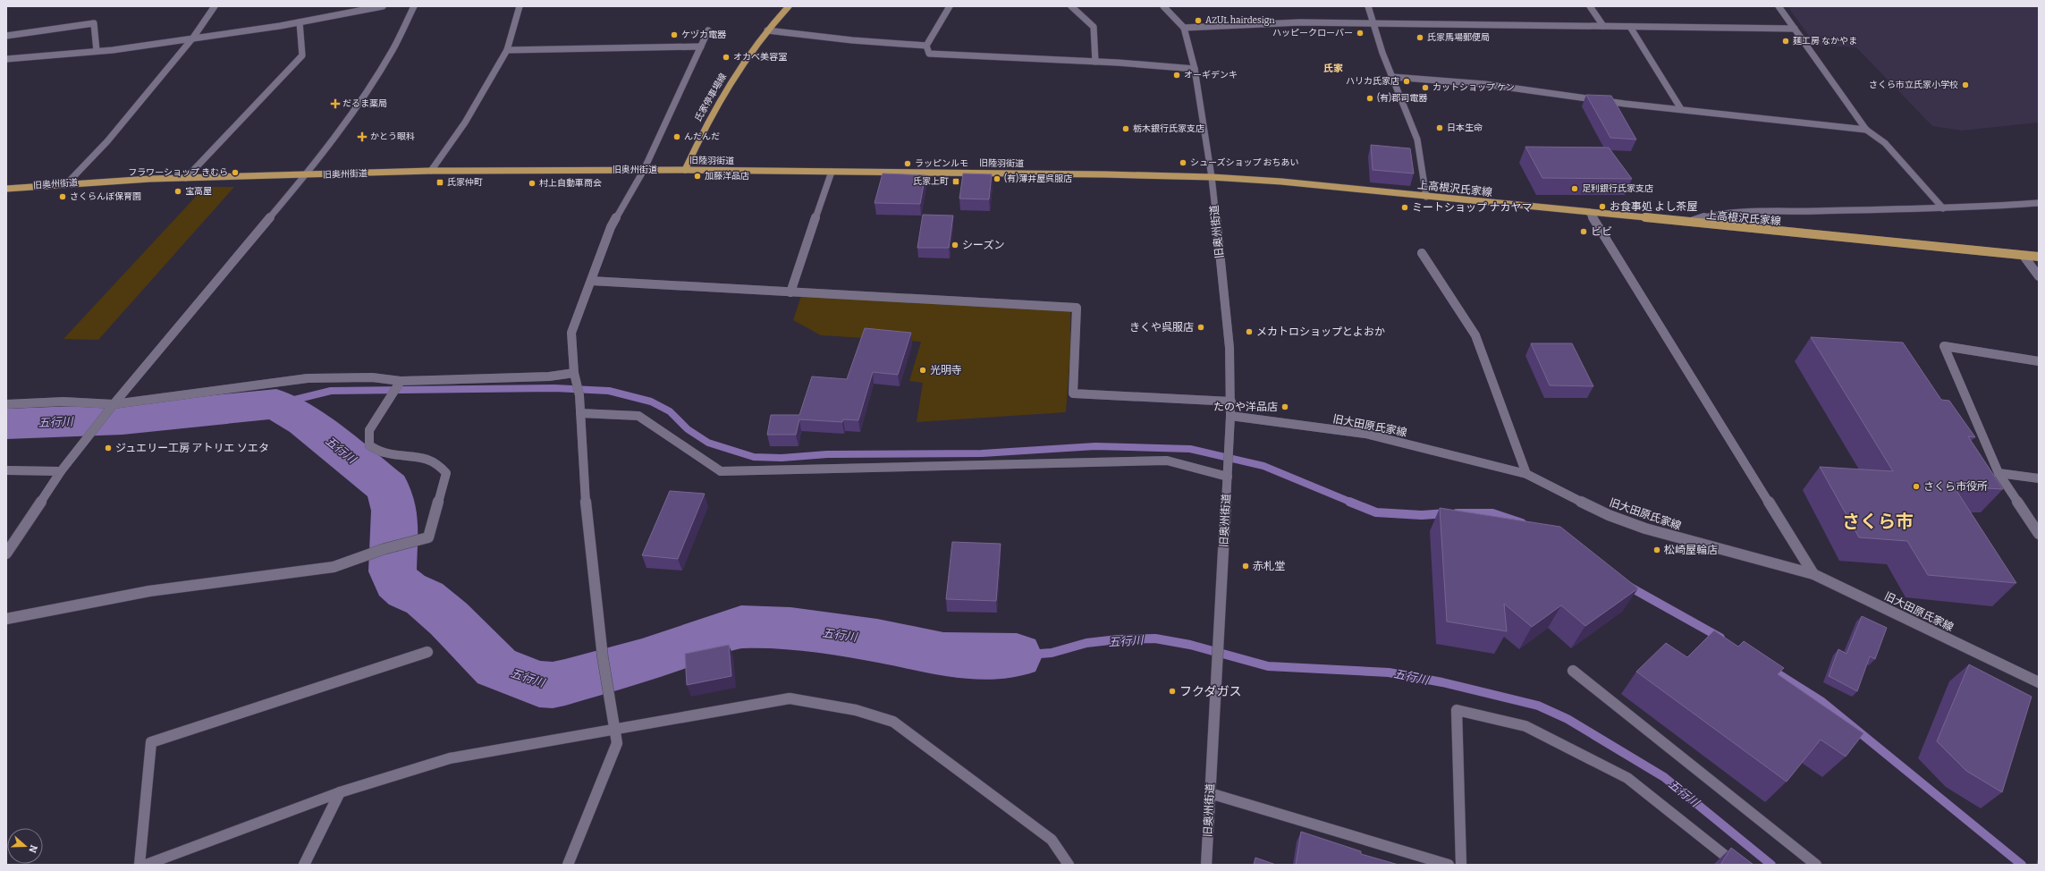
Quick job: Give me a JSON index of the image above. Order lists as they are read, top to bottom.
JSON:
{
  "streets": {
    "main road": [
      "氏家停車場線",
      "旧陸羽街道",
      "旧奥州街道",
      "上高根沢氏家線"
    ],
    "street": ["旧大田原氏家線"]
  },
  "crossings": [
    ["氏家停車場線", "旧陸羽街道"],
    ["氏家停車場線", "旧奥州街道"],
    ["旧陸羽街道", "旧奥州街道"],
    ["旧陸羽街道", "上高根沢氏家線"],
    ["旧奥州街道", "上高根沢氏家線"],
    ["旧奥州街道", "旧大田原氏家線"]
  ],
  "districts": ["氏家", "さくら市"],
  "water": ["五行川"],
  "places": {
    "other": [
      "AZUL hairdesign",
      "ハッピークローバー",
      "ケヅカ電器",
      "氏家馬場郵便局",
      "麺工房 なかやま",
      "オカベ美容室",
      "オーギデンキ",
      "ハリカ氏家店",
      "さくら市立氏家小学校",
      "カットショップ ケン",
      "(有)郡司電器",
      "日本生命",
      "栃木銀行氏家支店",
      "んだんだ",
      "シューズショップ おちあい",
      "ラッピンルモ",
      "フラワーショップ きむら",
      "加藤洋品店",
      "(有)薄井屋呉服店",
      "村上自動車商会",
      "足利銀行氏家支店",
      "宝高屋",
      "さくらんぼ保育園",
      "お食事処 よし茶屋",
      "ミートショップ ナカヤマ",
      "ビビ",
      "シーズン",
      "きくや呉服店",
      "メカトロショップとよおか",
      "光明寺",
      "たのや洋品店",
      "ジュエリー工房 アトリエ ソエタ",
      "さくら市役所",
      "松崎屋輪店",
      "赤札堂",
      "フクダガス"
    ],
    "health": ["だるま薬局", "かとう眼科"],
    "transit": ["氏家上町", "氏家仲町"]
  },
  "north": "right"
}
